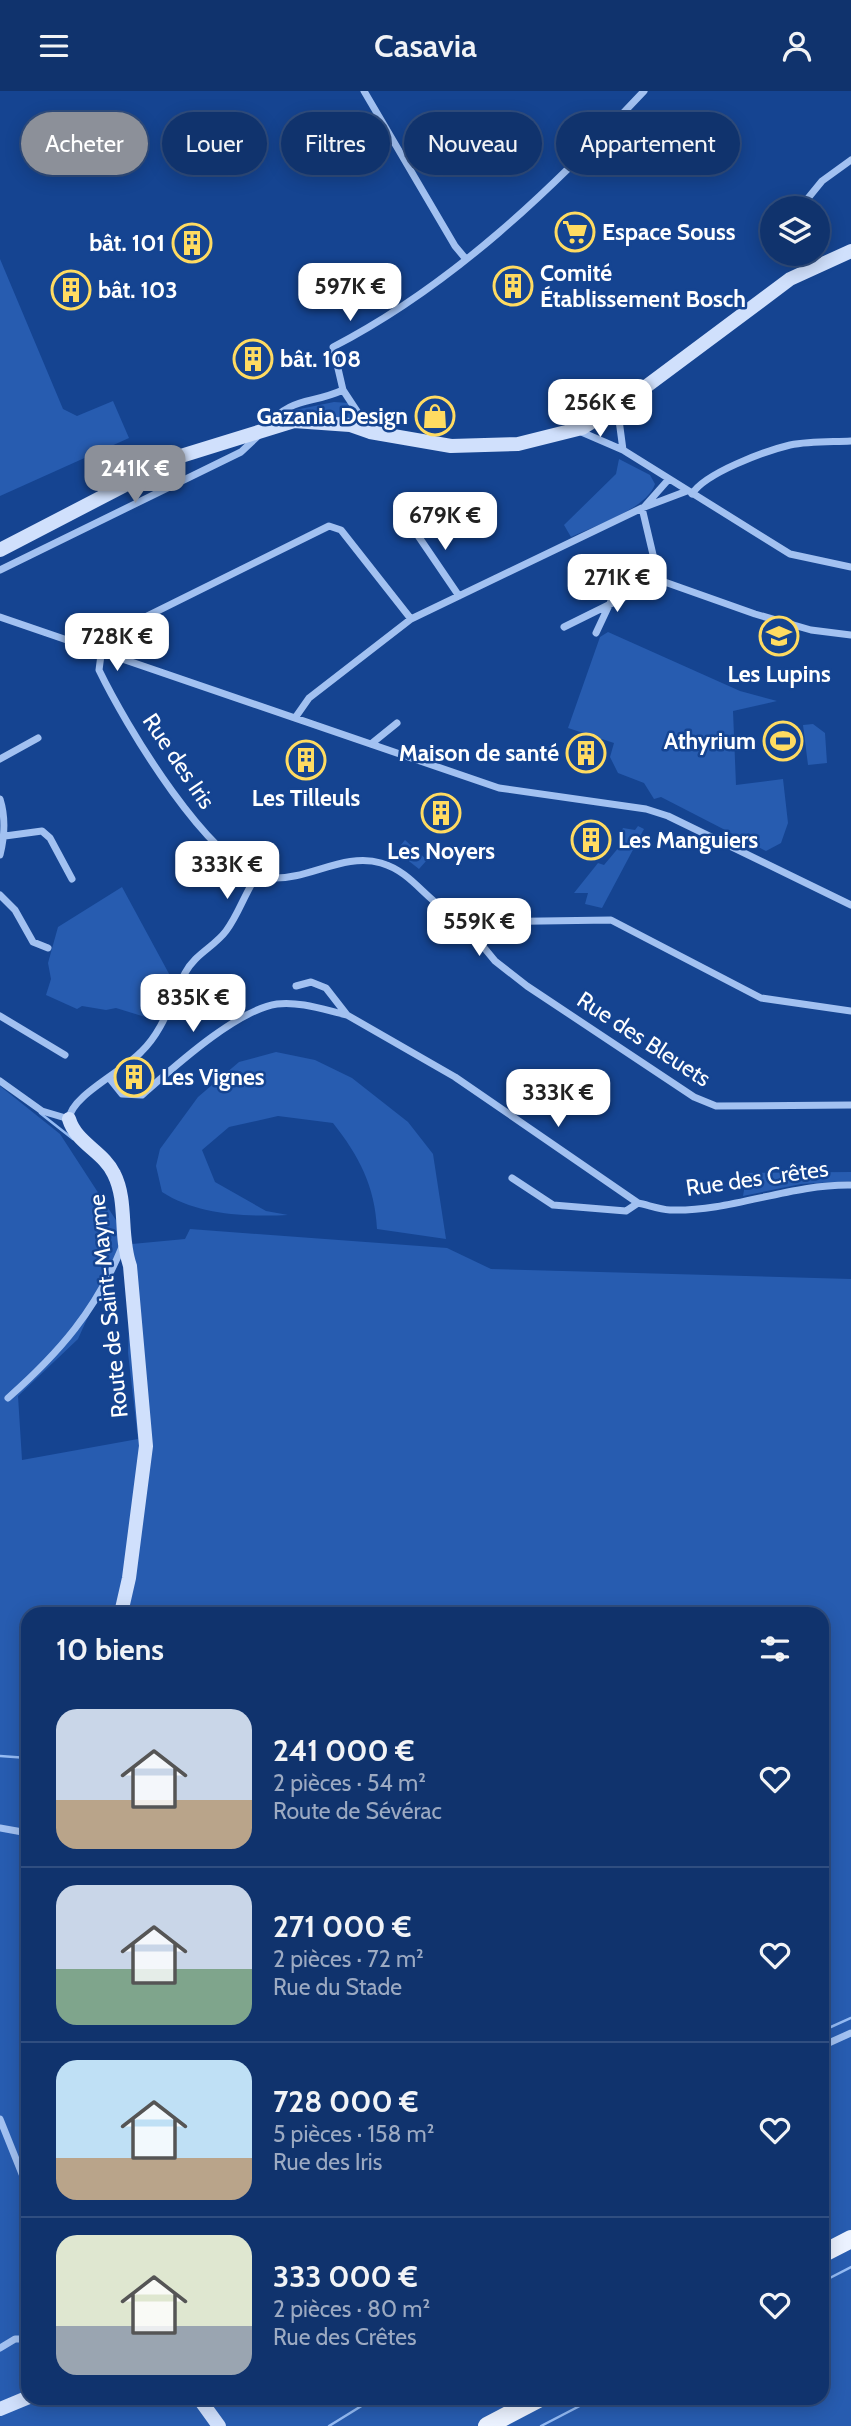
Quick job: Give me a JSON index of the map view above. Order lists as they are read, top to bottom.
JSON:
{
  "streets": {
    "main road": ["Route de Saint-Mayme"],
    "street": ["Rue des Iris", "Rue des Bleuets", "Rue des Crêtes"]
  },
  "places": {
    "supermarket": ["Espace Souss"],
    "building": [
      "bât. 101",
      "Comité Établissement Bosch",
      "bât. 103",
      "bât. 108",
      "Maison de santé",
      "Les Tilleuls",
      "Les Noyers",
      "Les Manguiers",
      "Les Vignes"
    ],
    "shop": ["Gazania Design"],
    "school or university": ["Les Lupins"],
    "sports": ["Athyrium"]
  },
  "page": {
    "header": "Casavia",
    "chip": [
      "Acheter",
      "Louer",
      "Filtres",
      "Nouveau",
      "Appartement"
    ],
    "price": [
      "597K €",
      "256K €",
      "241K €",
      "679K €",
      "271K €",
      "728K €",
      "333K €",
      "559K €",
      "835K €",
      "333K €"
    ],
    "heading": "10 biens",
    "list": [
      {
        "name": "241 000 €",
        "note": "2 pièces · 54 m² · Route de Sévérac"
      },
      {
        "name": "271 000 €",
        "note": "2 pièces · 72 m² · Rue du Stade"
      },
      {
        "name": "728 000 €",
        "note": "5 pièces · 158 m² · Rue des Iris"
      },
      {
        "name": "333 000 €",
        "note": "2 pièces · 80 m² · Rue des Crêtes"
      }
    ]
  }
}
